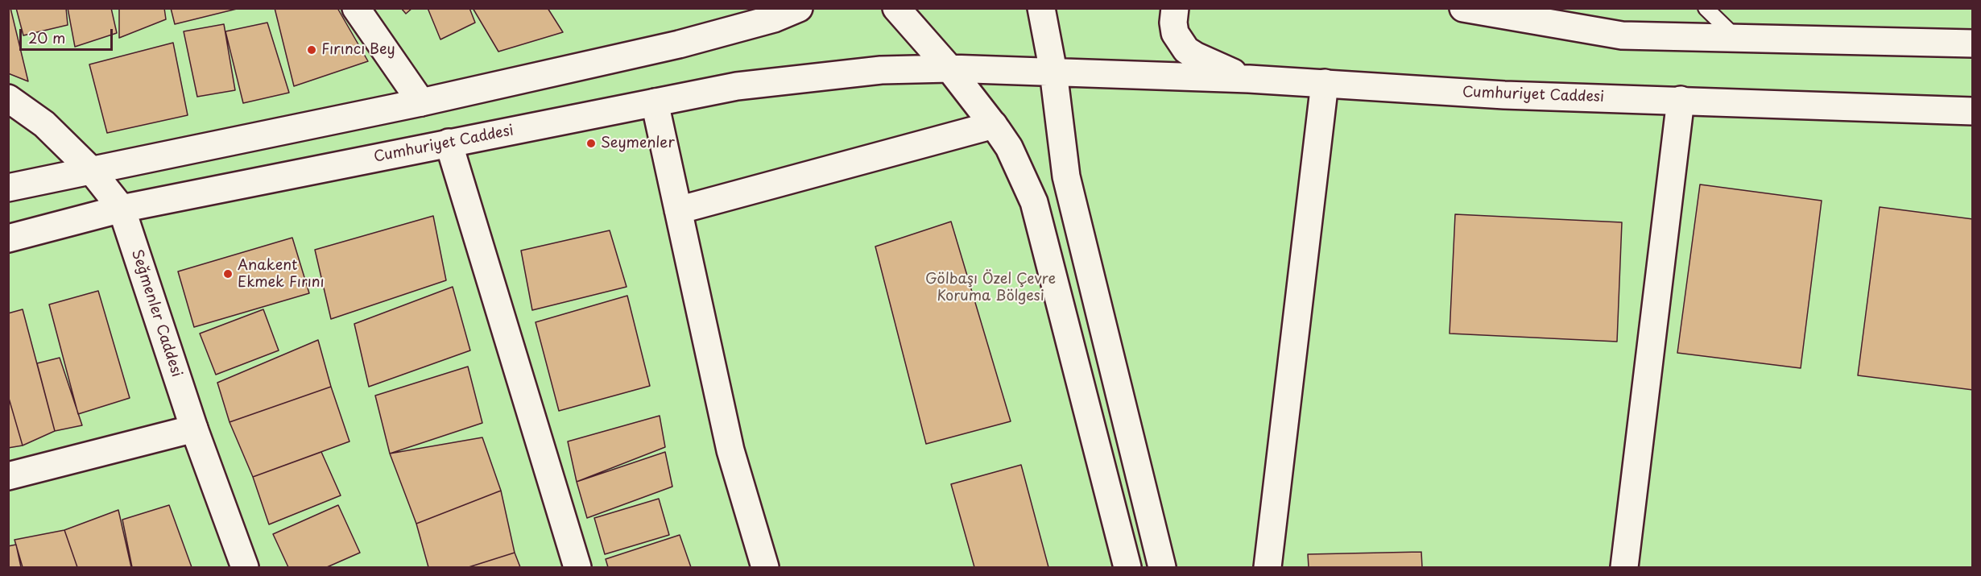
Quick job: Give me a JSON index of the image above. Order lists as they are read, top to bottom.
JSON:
{
  "streets": {
    "street": ["Cumhuriyet Caddesi", "Seğmenler Caddesi"]
  },
  "crossings": [
    ["Cumhuriyet Caddesi", "Seğmenler Caddesi"]
  ],
  "parks": ["Gölbaşı Özel Çevre Koruma Bölgesi"],
  "places": ["Fırıncı Bey", "Seymenler", "Anakent Ekmek Fırını"],
  "scale_bar": "20 m"
}
